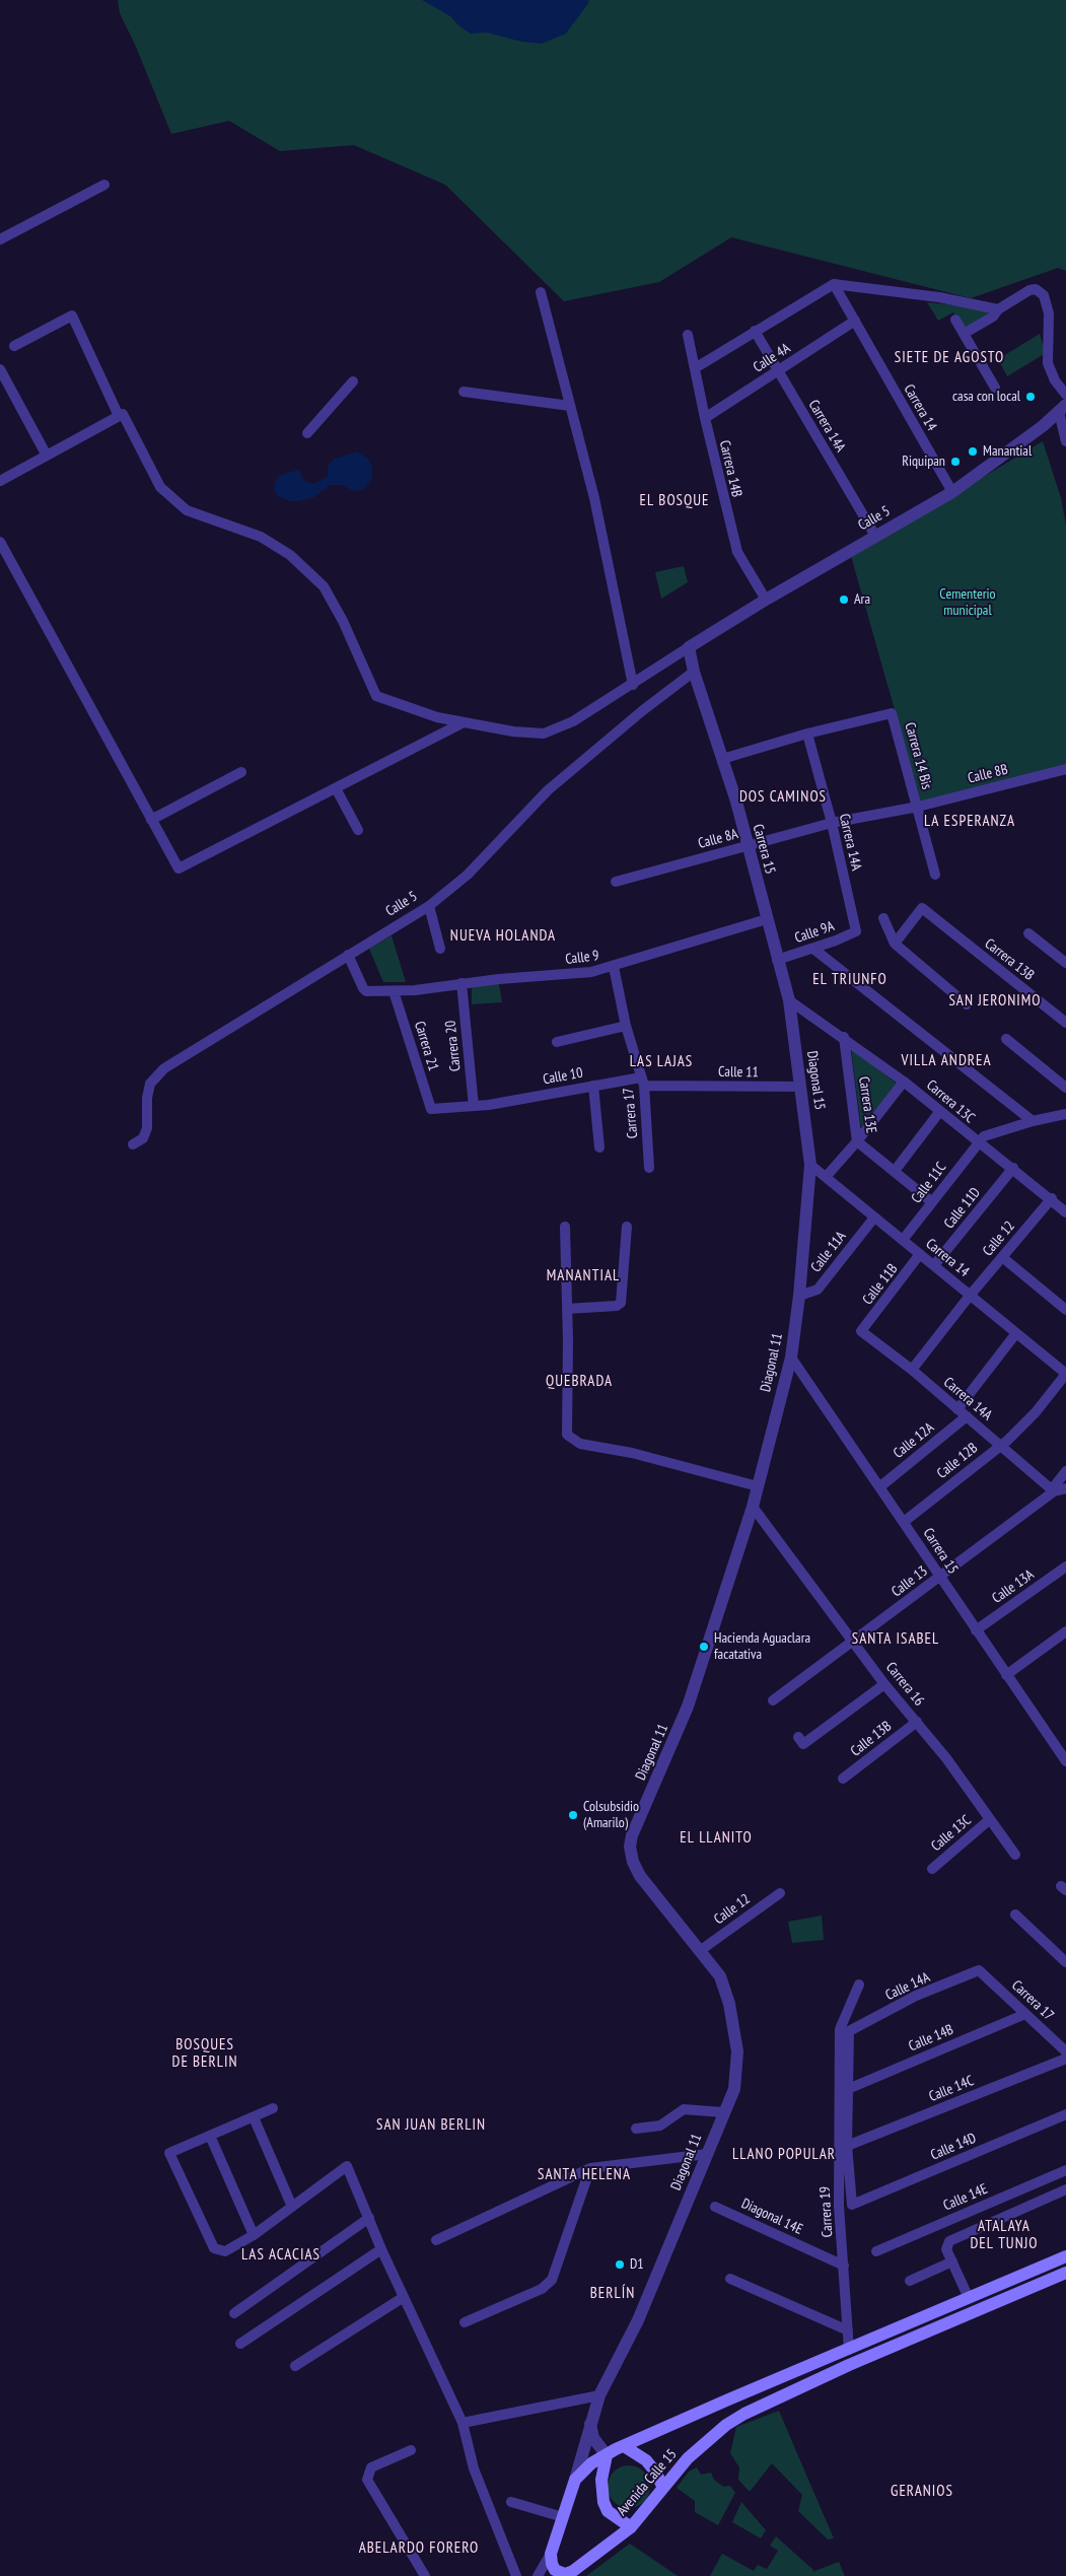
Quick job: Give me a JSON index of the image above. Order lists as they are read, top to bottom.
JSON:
{
  "streets": {
    "main road": ["Avenida Calle 15"],
    "street": [
      "Calle 4A",
      "Carrera 14",
      "Carrera 14A",
      "Carrera 14B",
      "Calle 5",
      "Carrera 14 Bis",
      "Calle 8B",
      "Calle 8A",
      "Carrera 15",
      "Calle 9A",
      "Calle 9",
      "Carrera 13B",
      "Carrera 21",
      "Carrera 20",
      "Calle 11",
      "Calle 10",
      "Diagonal 15",
      "Carrera 13C",
      "Carrera 13E",
      "Carrera 17",
      "Calle 11C",
      "Calle 11D",
      "Calle 12",
      "Calle 11A",
      "Calle 11B",
      "Diagonal 11",
      "Calle 12A",
      "Calle 12B",
      "Calle 13",
      "Calle 13A",
      "Carrera 16",
      "Calle 13B",
      "Calle 13C",
      "Calle 14A",
      "Calle 14B",
      "Calle 14C",
      "Calle 14D",
      "Calle 14E",
      "Carrera 19",
      "Diagonal 14E"
    ]
  },
  "crossings": [
    ["Calle 4A", "Carrera 14"],
    ["Calle 4A", "Carrera 14A"],
    ["Calle 4A", "Carrera 14B"],
    ["Carrera 14", "Calle 5"],
    ["Carrera 14", "Diagonal 15"],
    ["Carrera 14", "Calle 11C"],
    ["Carrera 14", "Calle 11D"],
    ["Carrera 14", "Calle 12"],
    ["Carrera 14", "Calle 11A"],
    ["Carrera 14", "Calle 11B"],
    ["Carrera 14", "Diagonal 11"],
    ["Carrera 14", "Calle 12B"],
    ["Carrera 14A", "Calle 5"],
    ["Carrera 14A", "Carrera 14 Bis"],
    ["Carrera 14A", "Calle 8A"],
    ["Carrera 14A", "Calle 9A"],
    ["Carrera 14A", "Calle 12"],
    ["Carrera 14A", "Calle 11B"],
    ["Carrera 14A", "Calle 12A"],
    ["Carrera 14A", "Calle 12B"],
    ["Carrera 14A", "Calle 13"],
    ["Carrera 14B", "Calle 5"],
    ["Calle 5", "Carrera 15"],
    ["Calle 5", "Calle 9"],
    ["Carrera 14 Bis", "Calle 8B"],
    ["Carrera 14 Bis", "Calle 8A"],
    ["Calle 8B", "Calle 8A"],
    ["Calle 8A", "Carrera 15"],
    ["Carrera 15", "Calle 9A"],
    ["Carrera 15", "Calle 9"],
    ["Carrera 15", "Diagonal 15"],
    ["Carrera 15", "Carrera 13C"],
    ["Carrera 15", "Diagonal 11"],
    ["Carrera 15", "Calle 12A"],
    ["Carrera 15", "Calle 12B"],
    ["Carrera 15", "Calle 13"],
    ["Carrera 15", "Calle 13A"],
    ["Calle 9", "Carrera 21"],
    ["Calle 9", "Carrera 20"],
    ["Calle 9", "Carrera 17"],
    ["Carrera 21", "Calle 10"],
    ["Carrera 20", "Calle 10"],
    ["Calle 11", "Calle 10"],
    ["Calle 11", "Diagonal 15"],
    ["Calle 11", "Carrera 17"],
    ["Calle 10", "Carrera 17"],
    ["Diagonal 15", "Carrera 13C"],
    ["Diagonal 15", "Diagonal 11"],
    ["Carrera 13C", "Carrera 13E"],
    ["Carrera 13C", "Calle 11C"],
    ["Carrera 13C", "Calle 11D"],
    ["Carrera 13C", "Calle 12"],
    ["Carrera 13E", "Calle 11C"],
    ["Carrera 17", "Calle 14A"],
    ["Carrera 17", "Calle 14B"],
    ["Calle 12", "Diagonal 11"],
    ["Calle 11A", "Diagonal 11"],
    ["Diagonal 11", "Carrera 16"],
    ["Diagonal 11", "Avenida Calle 15"],
    ["Calle 13", "Carrera 16"],
    ["Carrera 16", "Calle 13B"],
    ["Carrera 16", "Calle 13C"],
    ["Calle 14A", "Calle 14B"],
    ["Calle 14C", "Calle 14D"],
    ["Carrera 19", "Diagonal 14E"],
    ["Carrera 19", "Avenida Calle 15"]
  ],
  "districts": [
    "SIETE DE AGOSTO",
    "EL BOSQUE",
    "DOS CAMINOS",
    "LA ESPERANZA",
    "NUEVA HOLANDA",
    "EL TRIUNFO",
    "SAN JERONIMO",
    "VILLA ANDREA",
    "LAS LAJAS",
    "MANANTIAL",
    "QUEBRADA",
    "SANTA ISABEL",
    "EL LLANITO",
    "BOSQUES DE BERLIN",
    "SAN JUAN BERLIN",
    "LLANO POPULAR",
    "SANTA HELENA",
    "ATALAYA DEL TUNJO",
    "LAS ACACIAS",
    "BERLÍN",
    "GERANIOS",
    "ABELARDO FORERO"
  ],
  "parks": ["Cementerio municipal"],
  "places": [
    "casa con local",
    "Manantial",
    "Riquipan",
    "Ara",
    "Hacienda Aguaclara facatativa",
    "Colsubsidio (Amarilo)",
    "D1"
  ]
}
